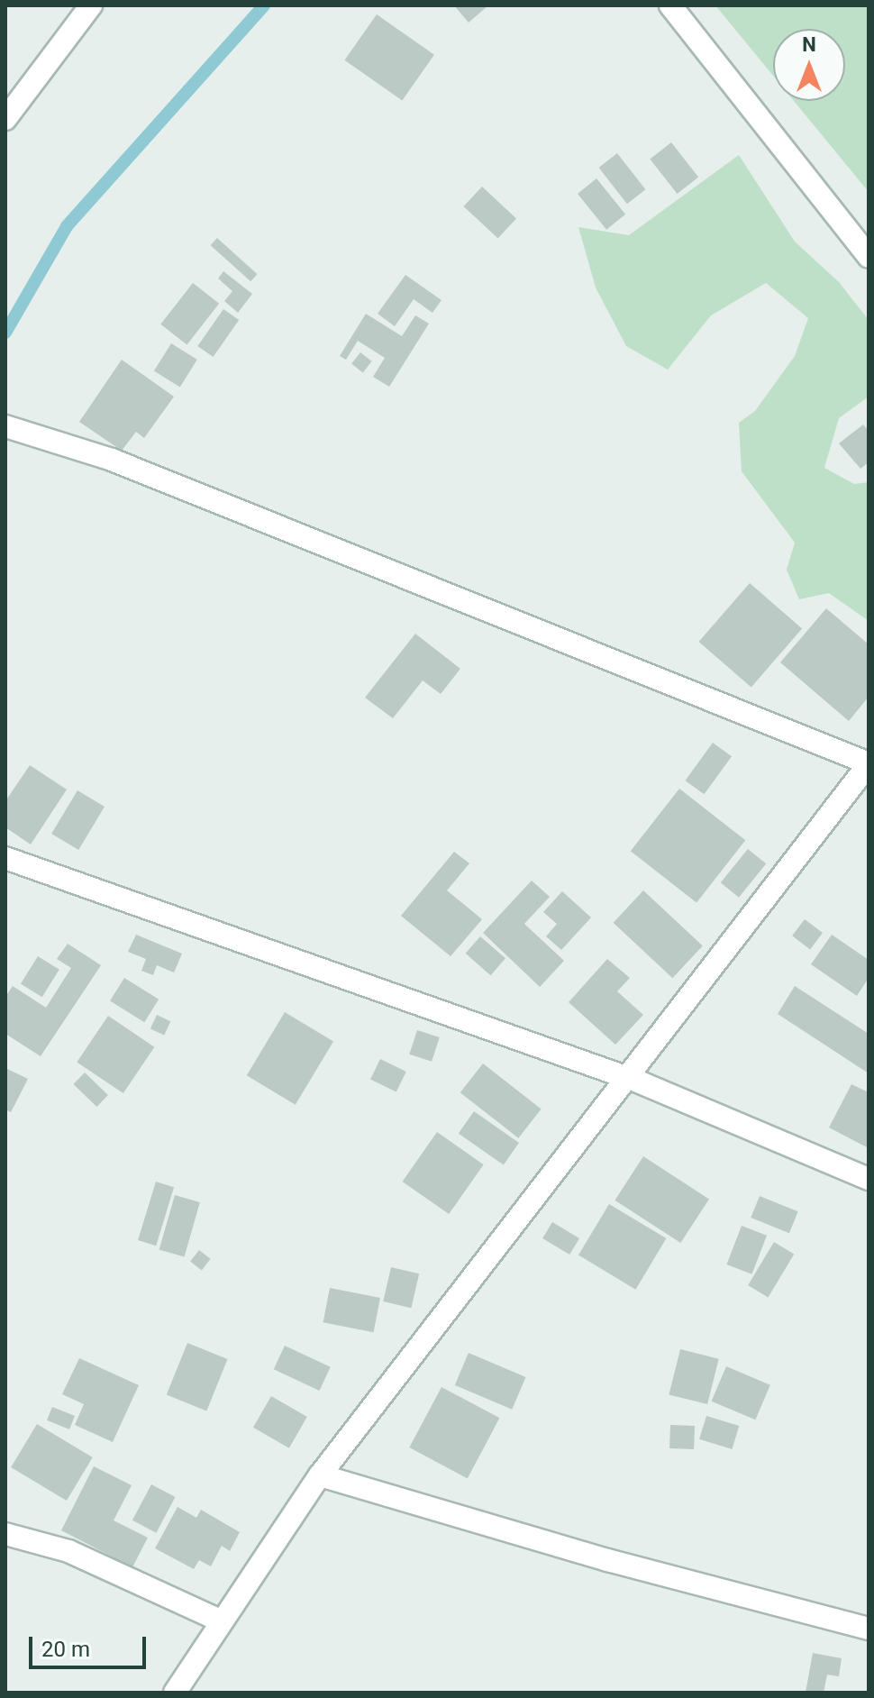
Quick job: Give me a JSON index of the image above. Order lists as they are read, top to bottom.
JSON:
{
  "scale_bar": "20 m",
  "north": "top"
}
